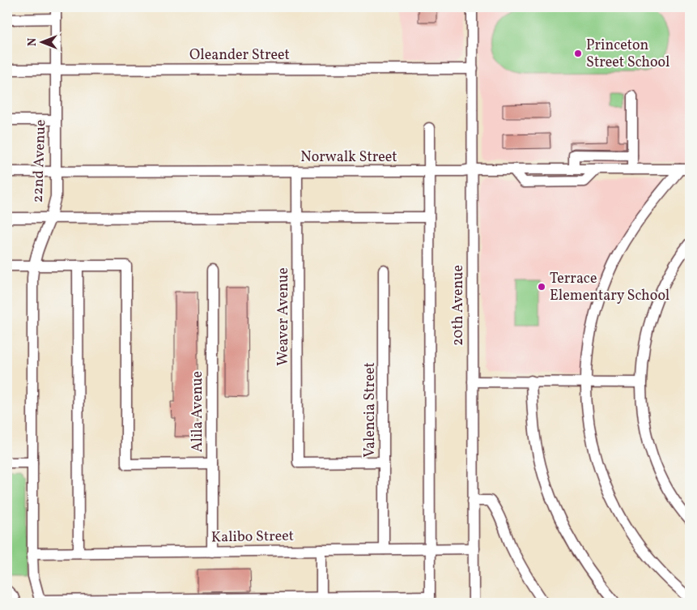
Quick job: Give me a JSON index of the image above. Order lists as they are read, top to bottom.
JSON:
{
  "streets": {
    "street": [
      "Oleander Street",
      "Norwalk Street",
      "22nd Avenue",
      "20th Avenue",
      "Weaver Avenue",
      "Valencia Street",
      "Alila Avenue",
      "Kalibo Street"
    ]
  },
  "crossings": [
    ["Oleander Street", "22nd Avenue"],
    ["Oleander Street", "20th Avenue"],
    ["Norwalk Street", "22nd Avenue"],
    ["Norwalk Street", "20th Avenue"],
    ["Norwalk Street", "Weaver Avenue"],
    ["22nd Avenue", "Kalibo Street"],
    ["20th Avenue", "Kalibo Street"],
    ["Weaver Avenue", "Valencia Street"],
    ["Valencia Street", "Kalibo Street"],
    ["Alila Avenue", "Kalibo Street"]
  ],
  "places": ["Princeton Street School", "Terrace Elementary School"],
  "north": "left"
}
